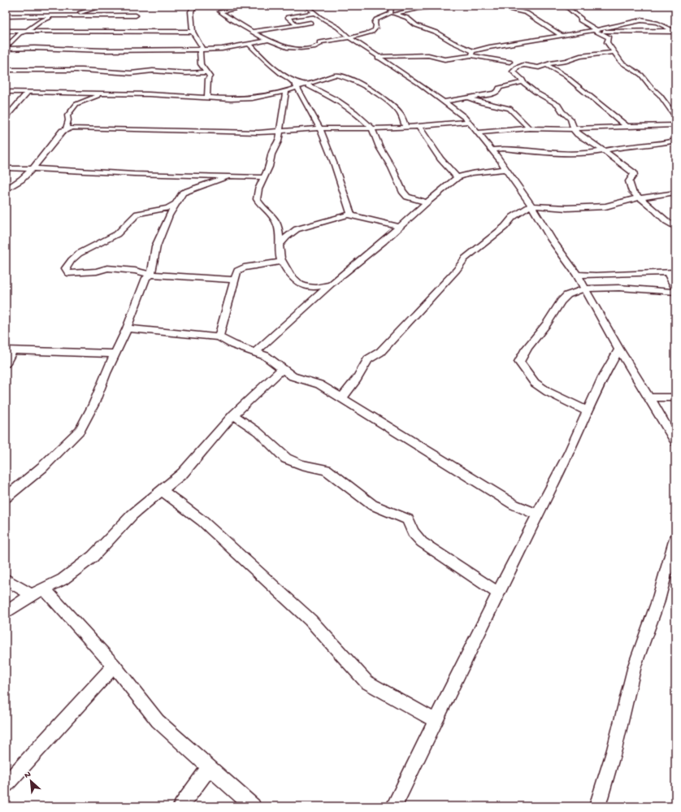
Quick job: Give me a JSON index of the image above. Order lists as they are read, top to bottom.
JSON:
{
  "north": "top left"
}
